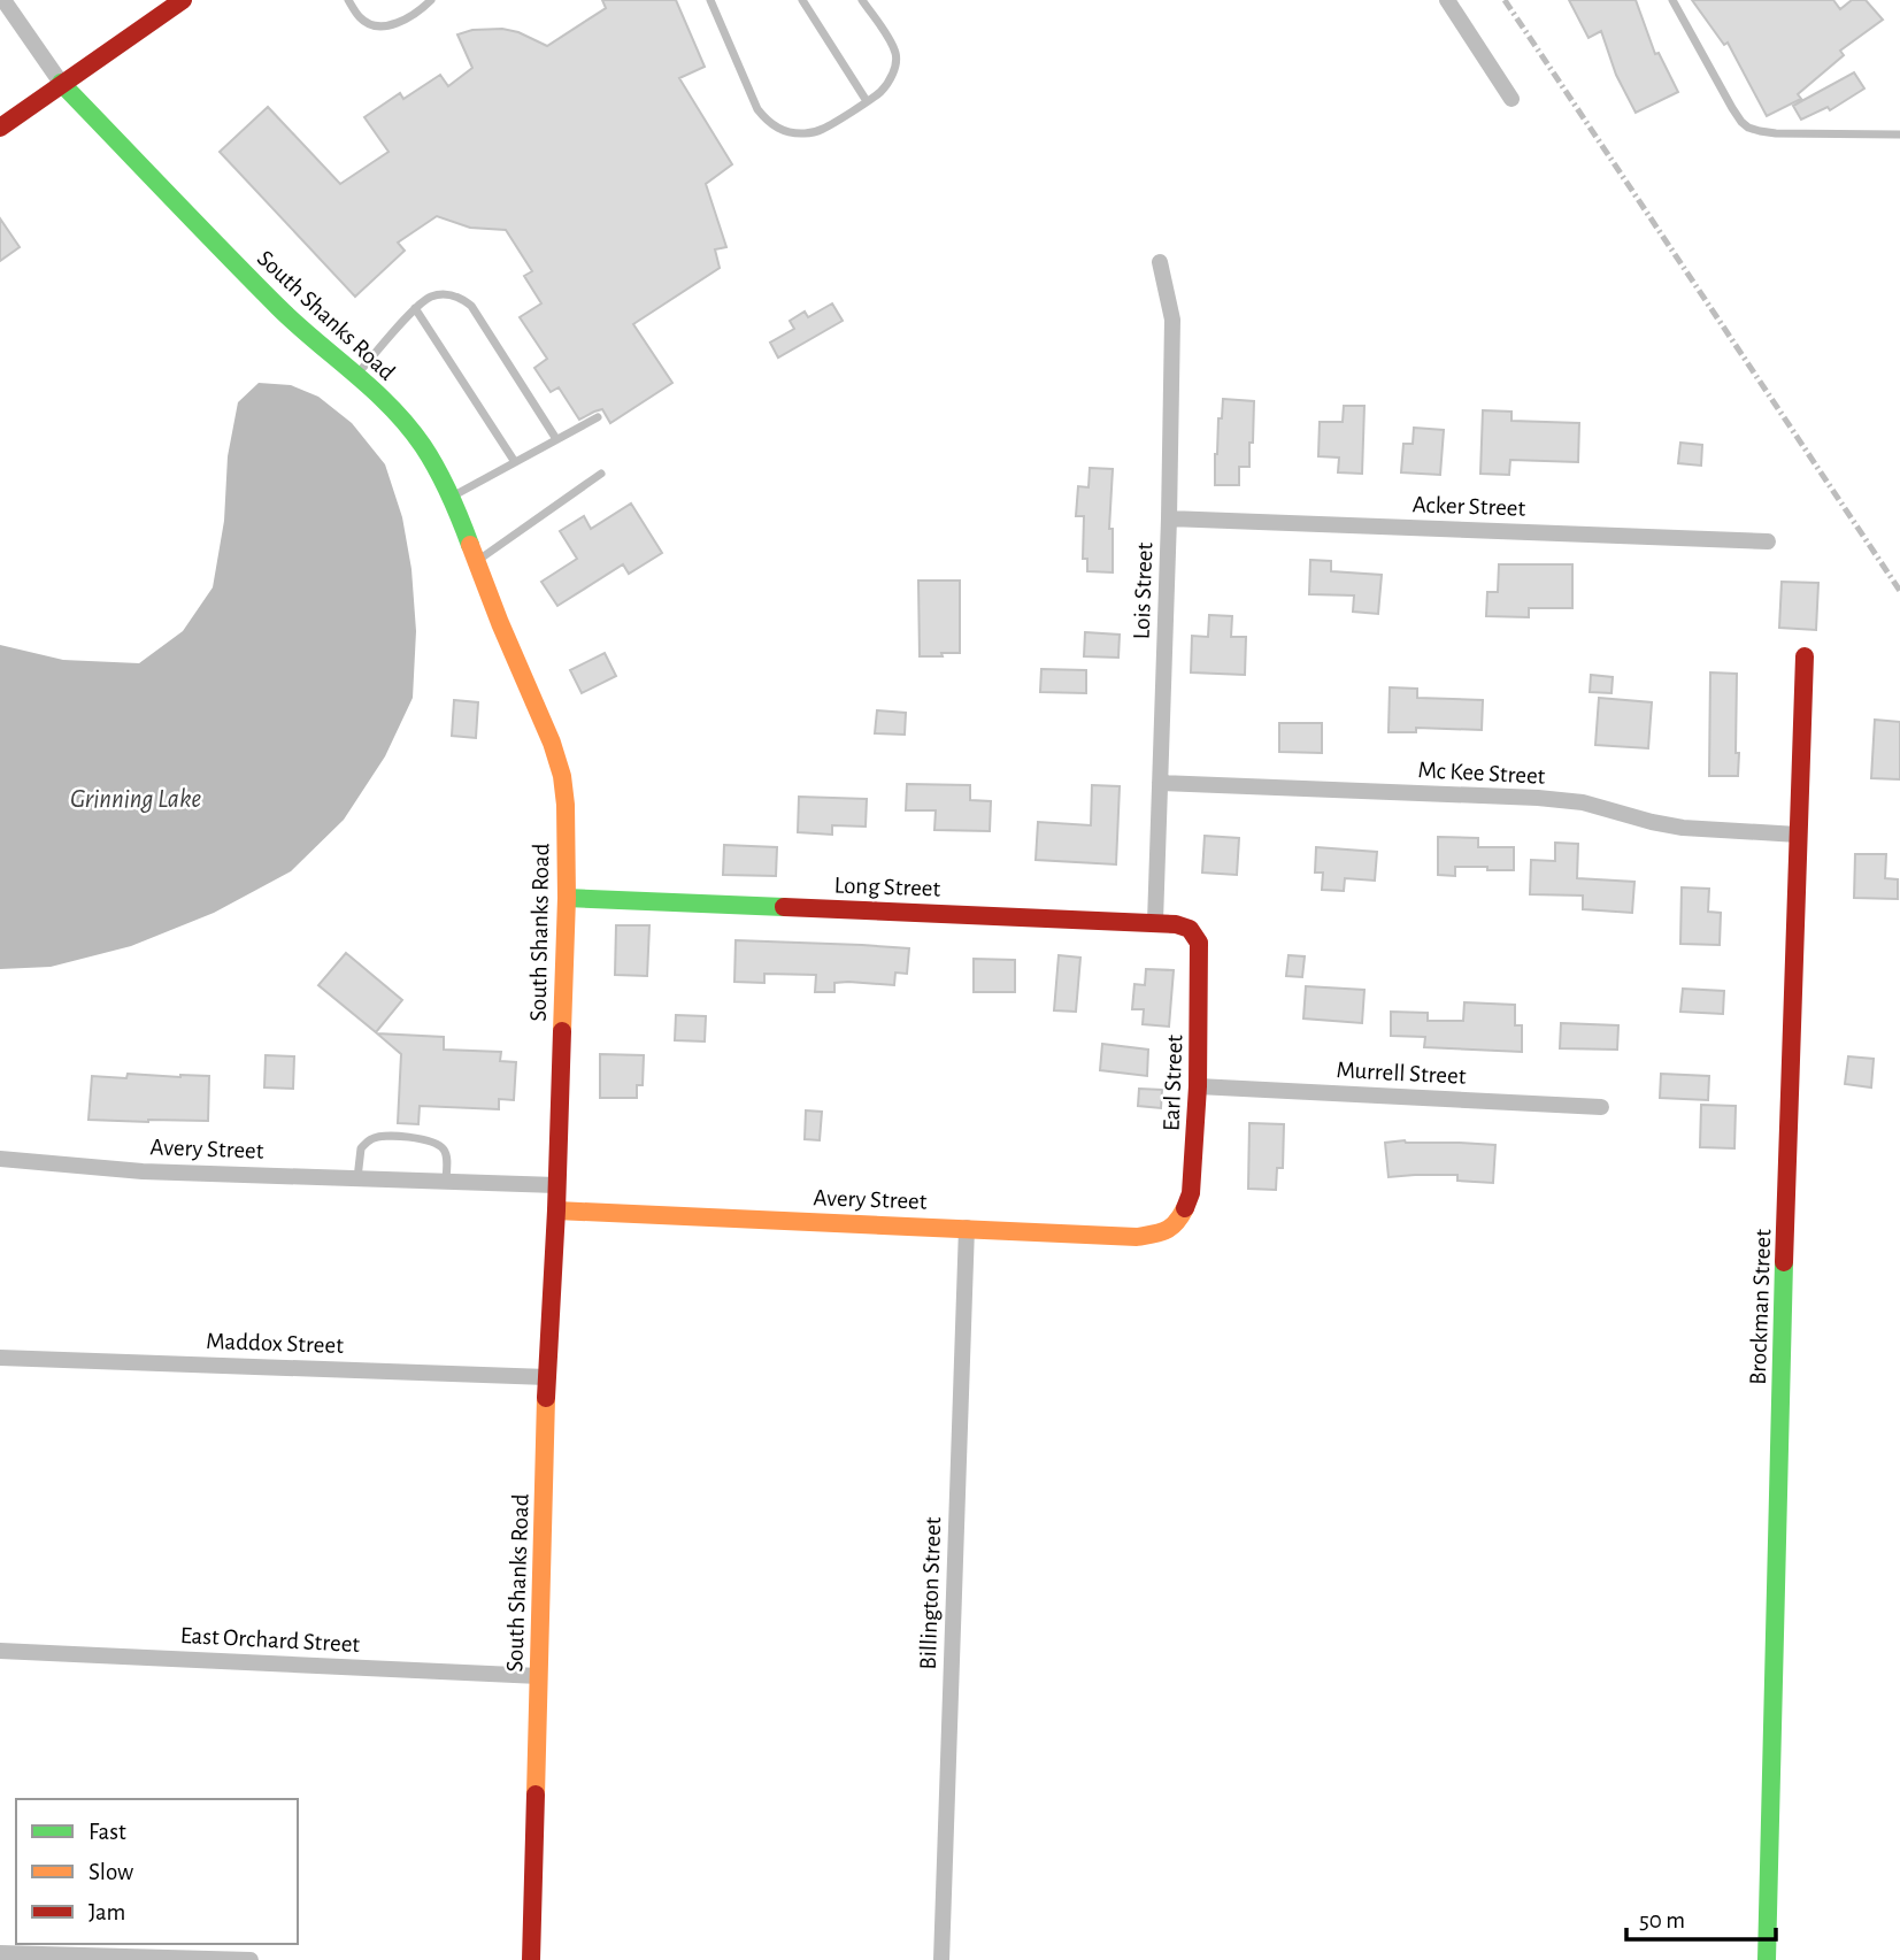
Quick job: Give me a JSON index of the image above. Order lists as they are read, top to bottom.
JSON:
{
  "streets": {
    "street": [
      "South Shanks Road",
      "Acker Street",
      "Lois Street",
      "Mc Kee Street",
      "Long Street",
      "Murrell Street",
      "Earl Street",
      "Avery Street",
      "Brockman Street",
      "Maddox Street",
      "Billington Street",
      "East Orchard Street"
    ]
  },
  "crossings": [
    ["South Shanks Road", "Long Street"],
    ["South Shanks Road", "Avery Street"],
    ["South Shanks Road", "Maddox Street"],
    ["South Shanks Road", "East Orchard Street"],
    ["Acker Street", "Lois Street"],
    ["Lois Street", "Mc Kee Street"],
    ["Lois Street", "Long Street"],
    ["Mc Kee Street", "Brockman Street"],
    ["Long Street", "Earl Street"],
    ["Murrell Street", "Earl Street"],
    ["Earl Street", "Avery Street"],
    ["Avery Street", "Billington Street"]
  ],
  "water": ["Grinning Lake"],
  "legend": ["Fast", "Slow", "Jam"],
  "scale_bar": "50 m"
}
